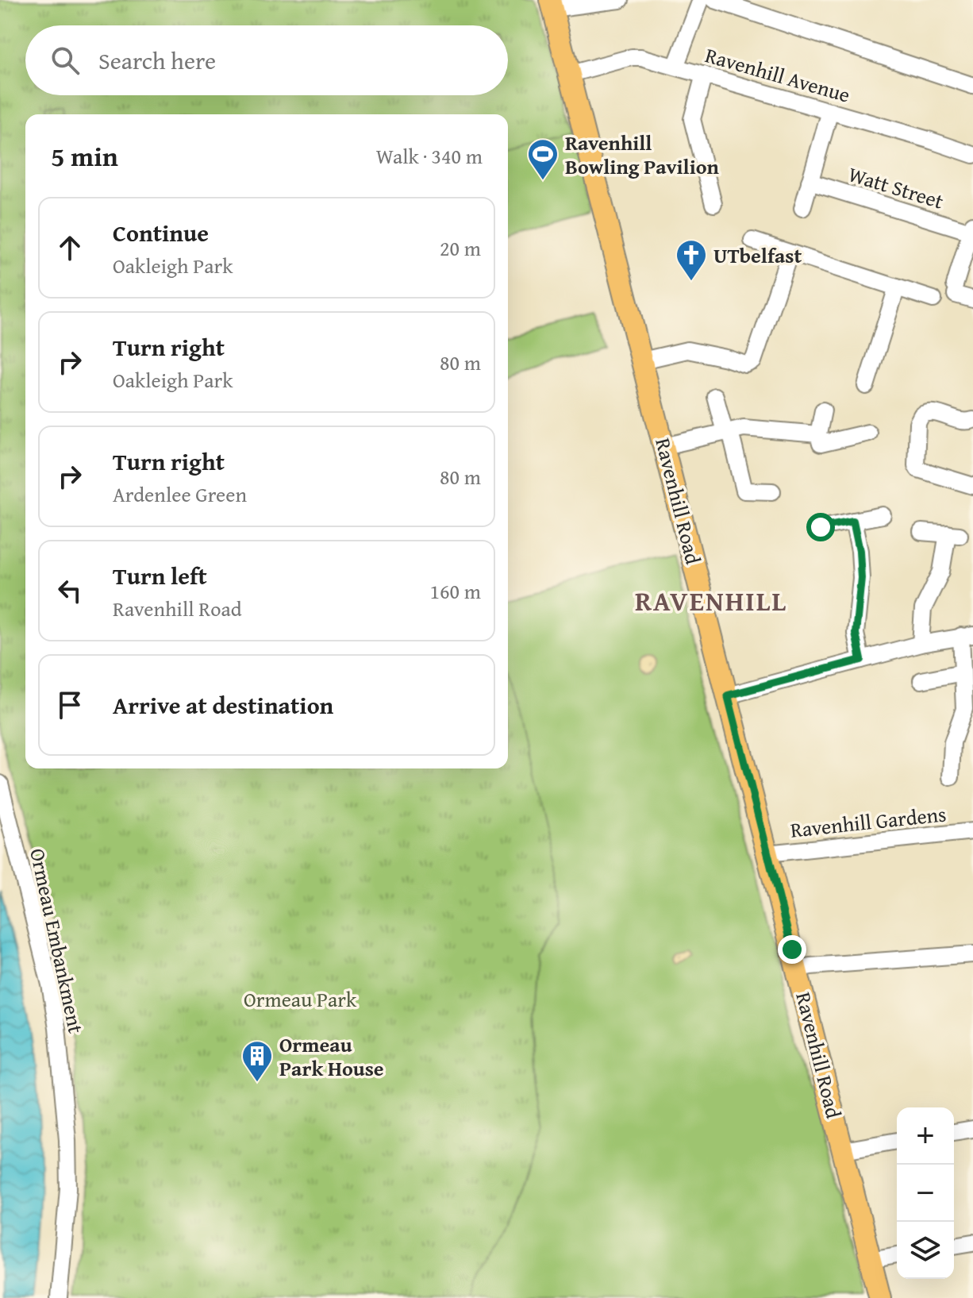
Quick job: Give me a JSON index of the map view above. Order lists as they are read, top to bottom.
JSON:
{
  "streets": {
    "main road": ["Ravenhill Road"],
    "street": [
      "Ravenhill Avenue",
      "Watt Street",
      "Ravenhill Gardens",
      "Ormeau Embankment"
    ]
  },
  "crossings": [
    ["Ravenhill Avenue", "Ravenhill Road"],
    ["Ravenhill Road", "Ravenhill Gardens"]
  ],
  "districts": ["RAVENHILL"],
  "parks": ["Ormeau Park"],
  "places": {
    "sports": ["Ravenhill Bowling Pavilion"],
    "church": ["UTbelfast"],
    "building": ["Ormeau Park House"]
  },
  "page": {
    "search": "Search here",
    "heading": ["5 min", "Walk · 340 m"],
    "list": [
      ["Continue", "Oakleigh Park", "20 m"],
      ["Turn right", "Oakleigh Park", "80 m"],
      ["Turn right", "Ardenlee Green", "80 m"],
      ["Turn left", "Ravenhill Road", "160 m"],
      "Arrive at destination"
    ],
    "map_buttons": ["+", "−"]
  }
}
